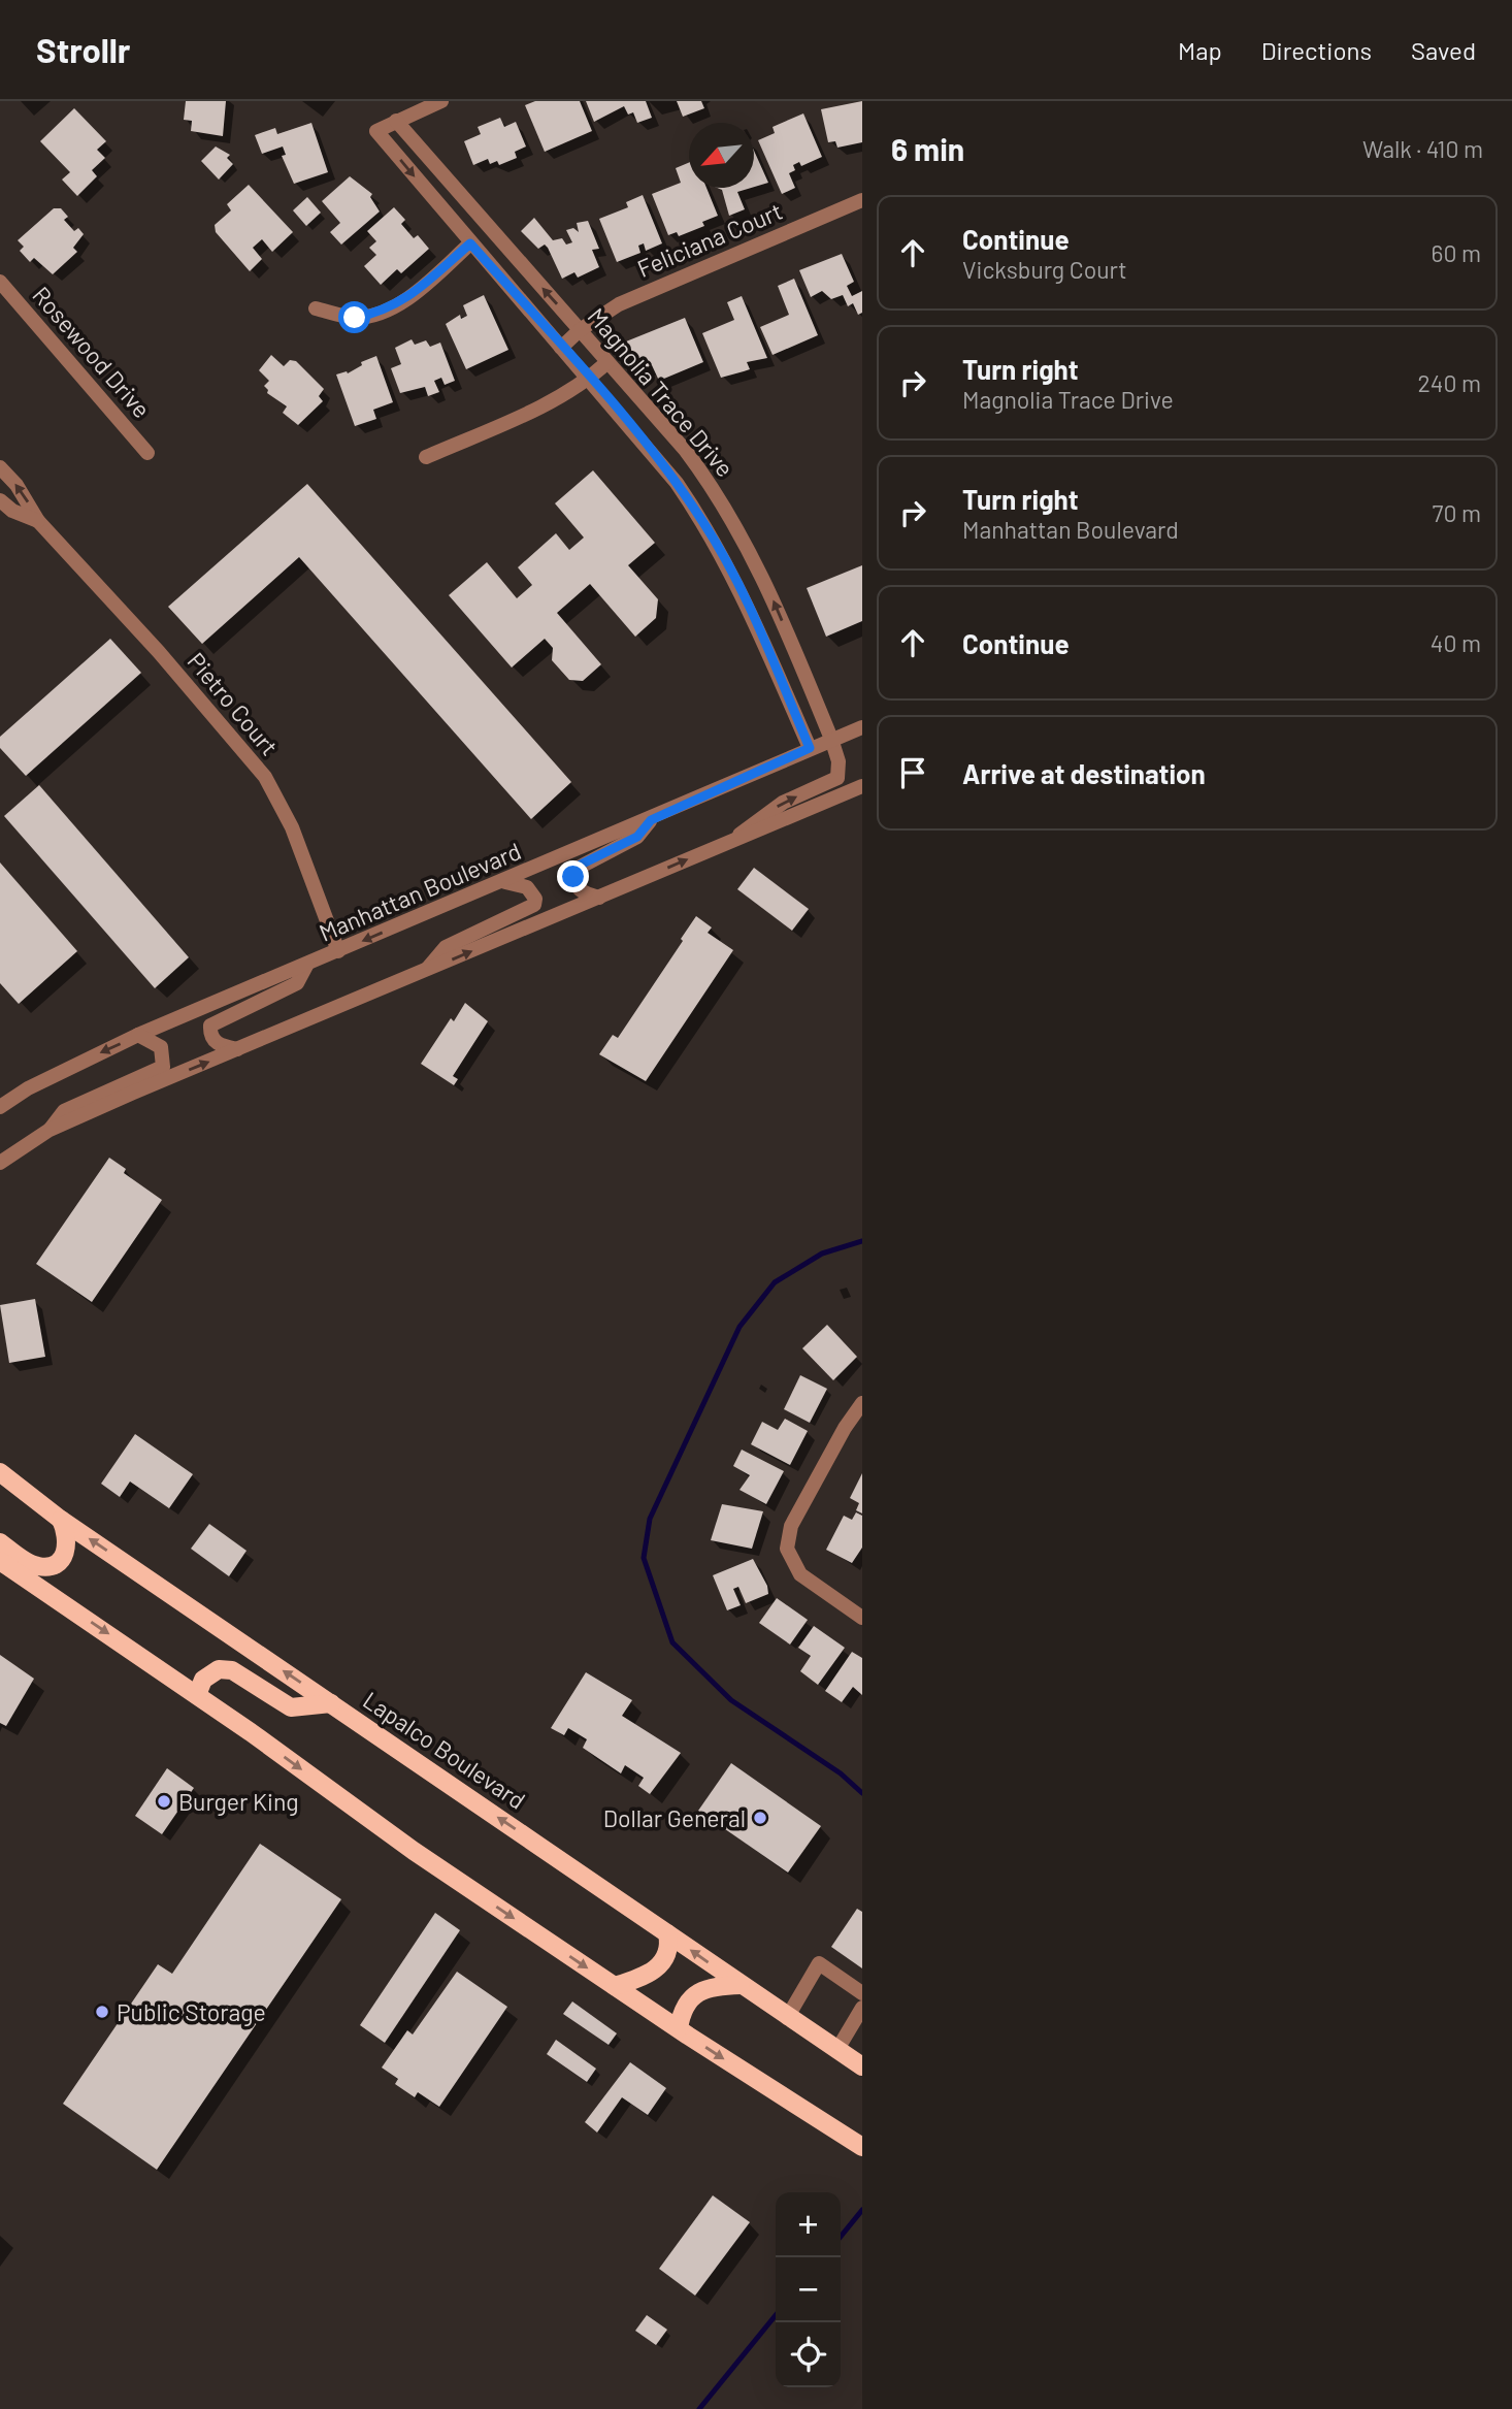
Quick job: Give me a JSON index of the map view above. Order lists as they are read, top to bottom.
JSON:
{
  "streets": {
    "main road": ["Lapalco Boulevard"],
    "street": [
      "Feliciana Court",
      "Rosewood Drive",
      "Magnolia Trace Drive",
      "Pietro Court",
      "Manhattan Boulevard"
    ]
  },
  "crossings": [
    ["Feliciana Court", "Magnolia Trace Drive"],
    ["Magnolia Trace Drive", "Manhattan Boulevard"],
    ["Pietro Court", "Manhattan Boulevard"]
  ],
  "places": ["Burger King", "Dollar General", "Public Storage"],
  "north": "bottom left",
  "page": {
    "header": "Strollr",
    "nav": ["Map", "Directions", "Saved"],
    "heading": ["6 min", "Walk · 410 m"],
    "list": [
      ["Continue", "Vicksburg Court", "60 m"],
      ["Turn right", "Magnolia Trace Drive", "240 m"],
      ["Turn right", "Manhattan Boulevard", "70 m"],
      ["Continue", "40 m"],
      "Arrive at destination"
    ],
    "map_buttons": ["+", "−"]
  }
}
